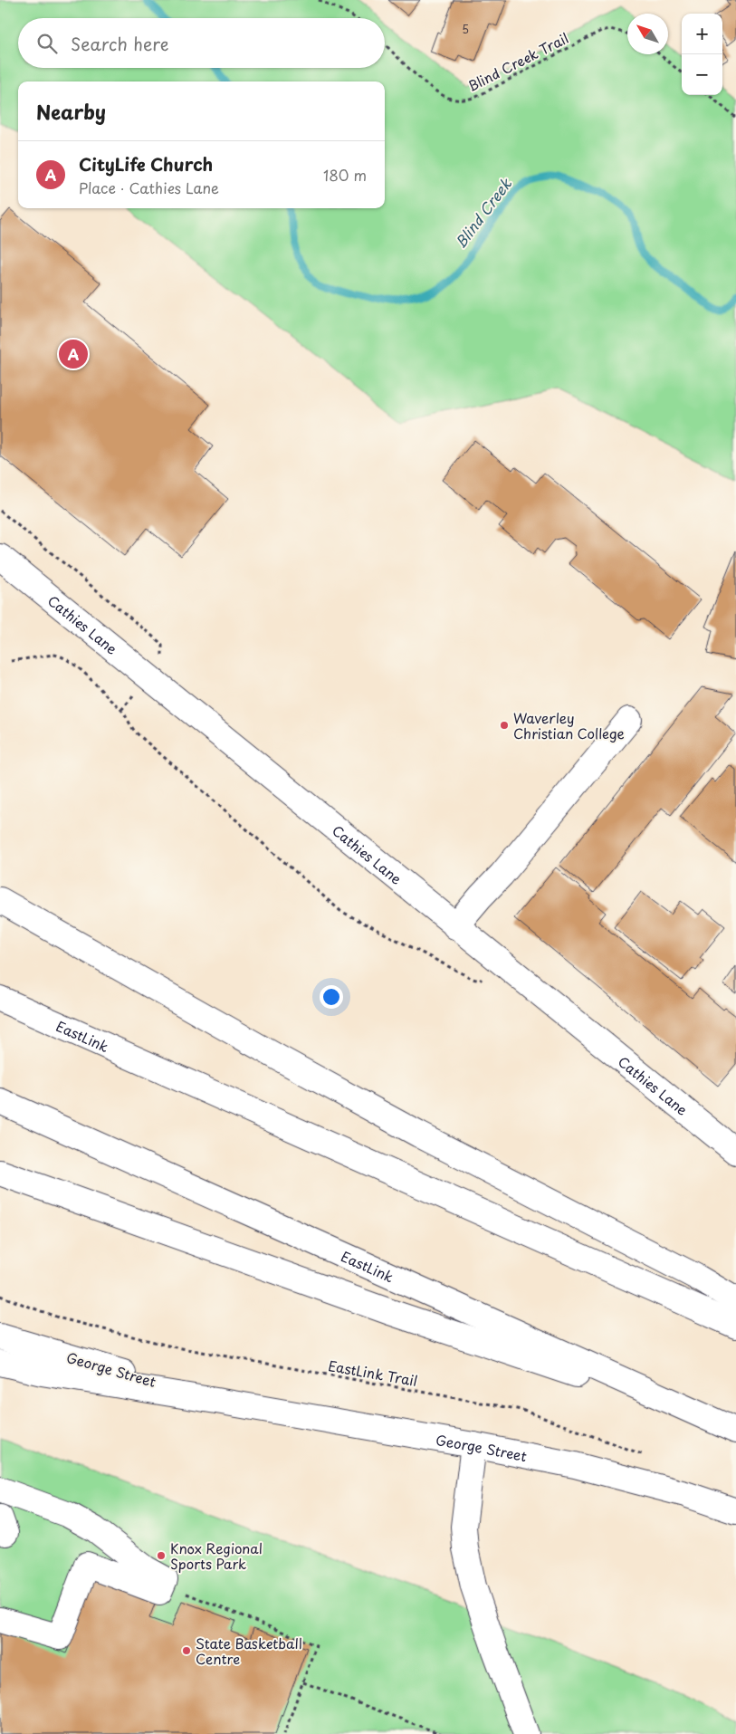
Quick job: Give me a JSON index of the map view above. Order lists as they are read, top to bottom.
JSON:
{
  "streets": {
    "main road": ["Cathies Lane", "EastLink", "George Street"],
    "path": ["Blind Creek Trail", "EastLink Trail"]
  },
  "water": ["Blind Creek"],
  "places": ["Waverley Christian College", "Knox Regional Sports Park", "State Basketball Centre"],
  "house_numbers": ["5"],
  "north": "top left",
  "page": {
    "map_buttons": ["+", "−"],
    "search": "Search here",
    "heading": "Nearby",
    "list": [
      {
        "mark": "A",
        "name": "CityLife Church",
        "note": "Place · Cathies Lane",
        "value": "180 m"
      }
    ],
    "pins": "A"
  }
}
